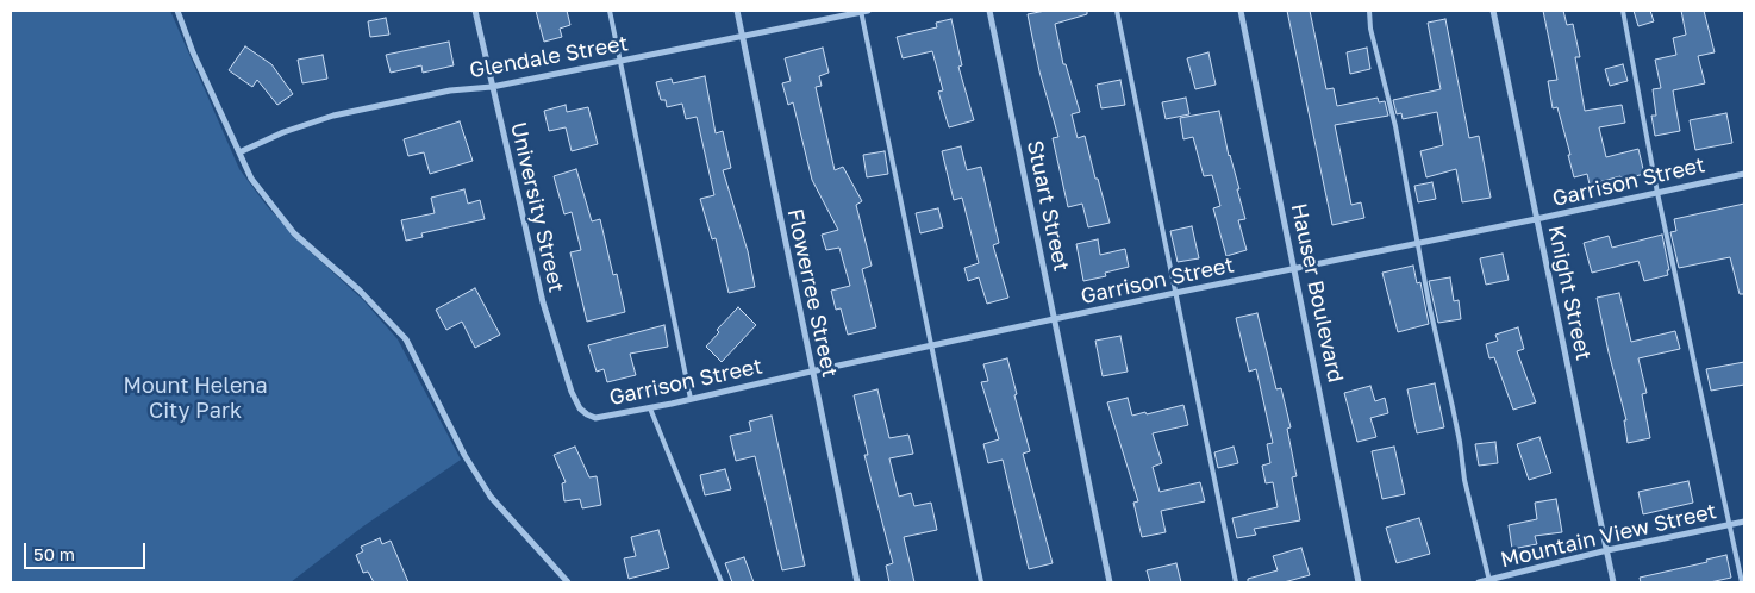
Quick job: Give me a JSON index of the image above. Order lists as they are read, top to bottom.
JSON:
{
  "streets": {
    "street": [
      "Glendale Street",
      "Garrison Street",
      "Stuart Street",
      "University Street",
      "Flowerree Street",
      "Hauser Boulevard",
      "Knight Street",
      "Mountain View Street"
    ]
  },
  "crossings": [
    ["Glendale Street", "University Street"],
    ["Glendale Street", "Flowerree Street"],
    ["Garrison Street", "Stuart Street"],
    ["Garrison Street", "University Street"],
    ["Garrison Street", "Flowerree Street"],
    ["Garrison Street", "Hauser Boulevard"],
    ["Garrison Street", "Knight Street"],
    ["Knight Street", "Mountain View Street"]
  ],
  "parks": ["Mount Helena City Park"],
  "scale_bar": "50 m"
}
